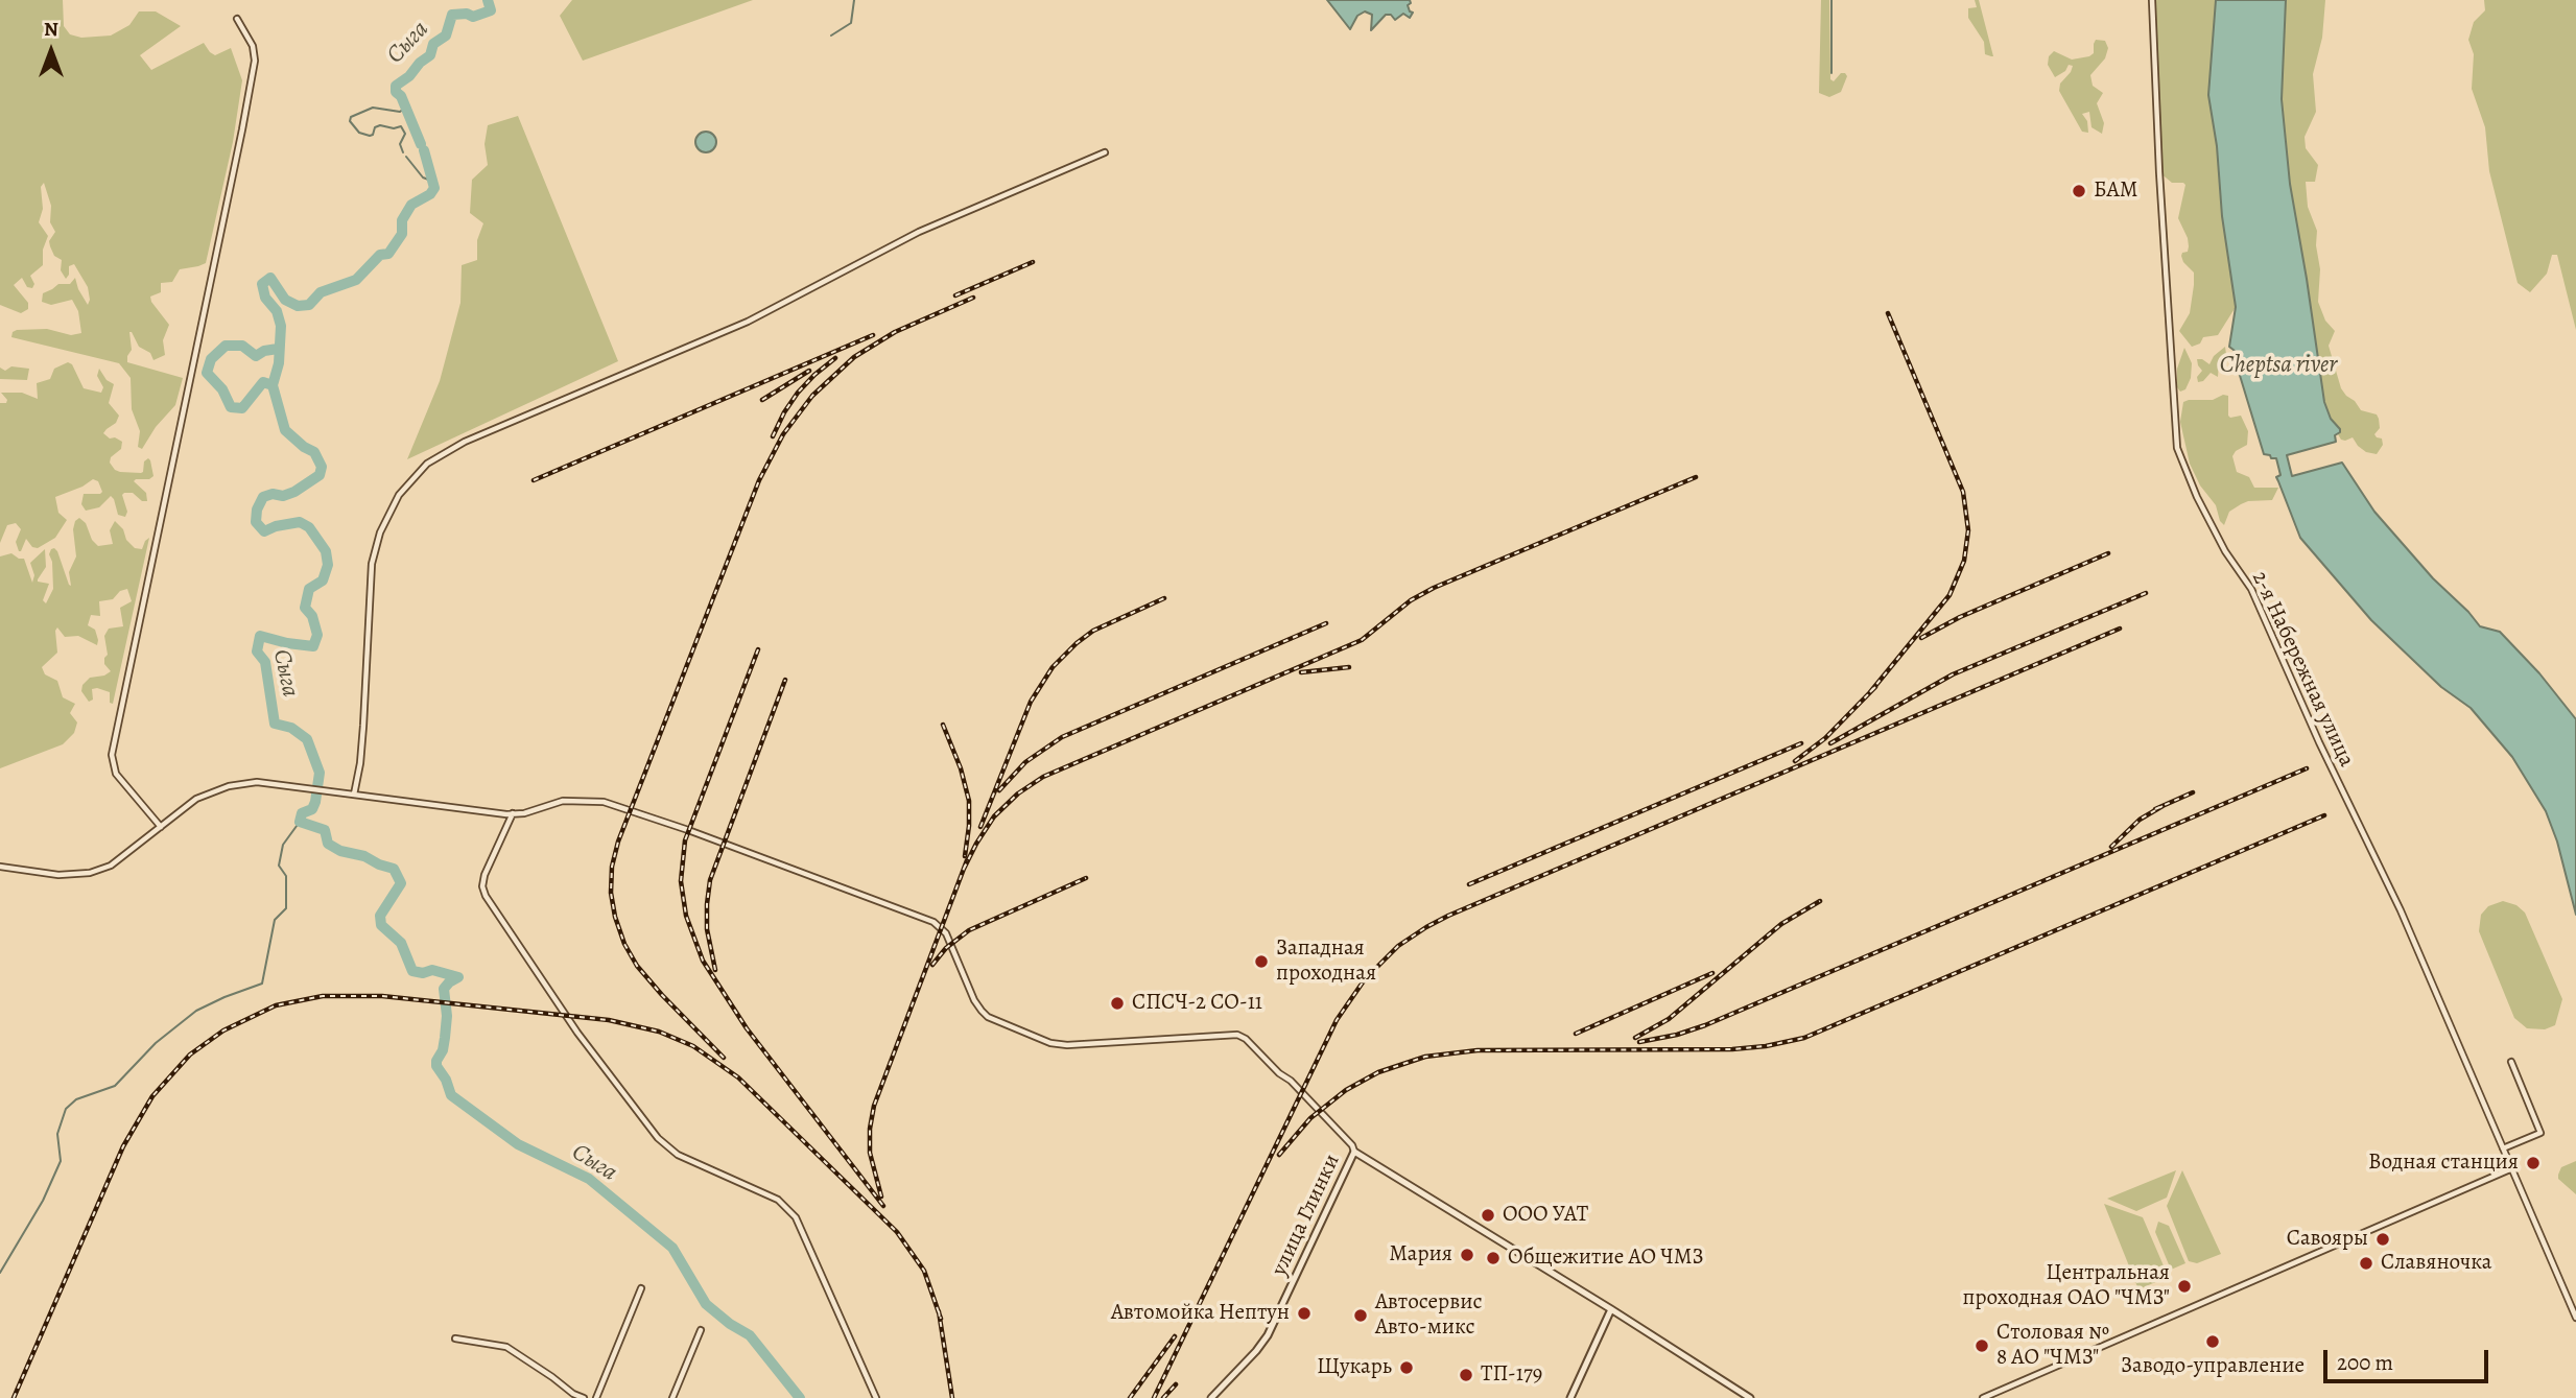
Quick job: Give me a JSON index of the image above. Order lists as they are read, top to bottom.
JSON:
{
  "streets": {
    "street": ["2-я Набережная улица", "улица Глинки"]
  },
  "water": ["Сыга", "Cheptsa river"],
  "places": [
    "БАМ",
    "Западная проходная",
    "СПСЧ-2 СО-11",
    "Водная станция",
    "ООО УАТ",
    "Савояры",
    "Мария",
    "Общежитие АО ЧМЗ",
    "Славяночка",
    "Центральная проходная ОАО \"ЧМЗ\"",
    "Автомойка Нептун",
    "Автосервис Авто-микс",
    "Заводо-управление",
    "Столовая № 8 АО \"ЧМЗ\"",
    "Щукарь",
    "ТП-179"
  ],
  "scale_bar": "200 m",
  "north": "top"
}
